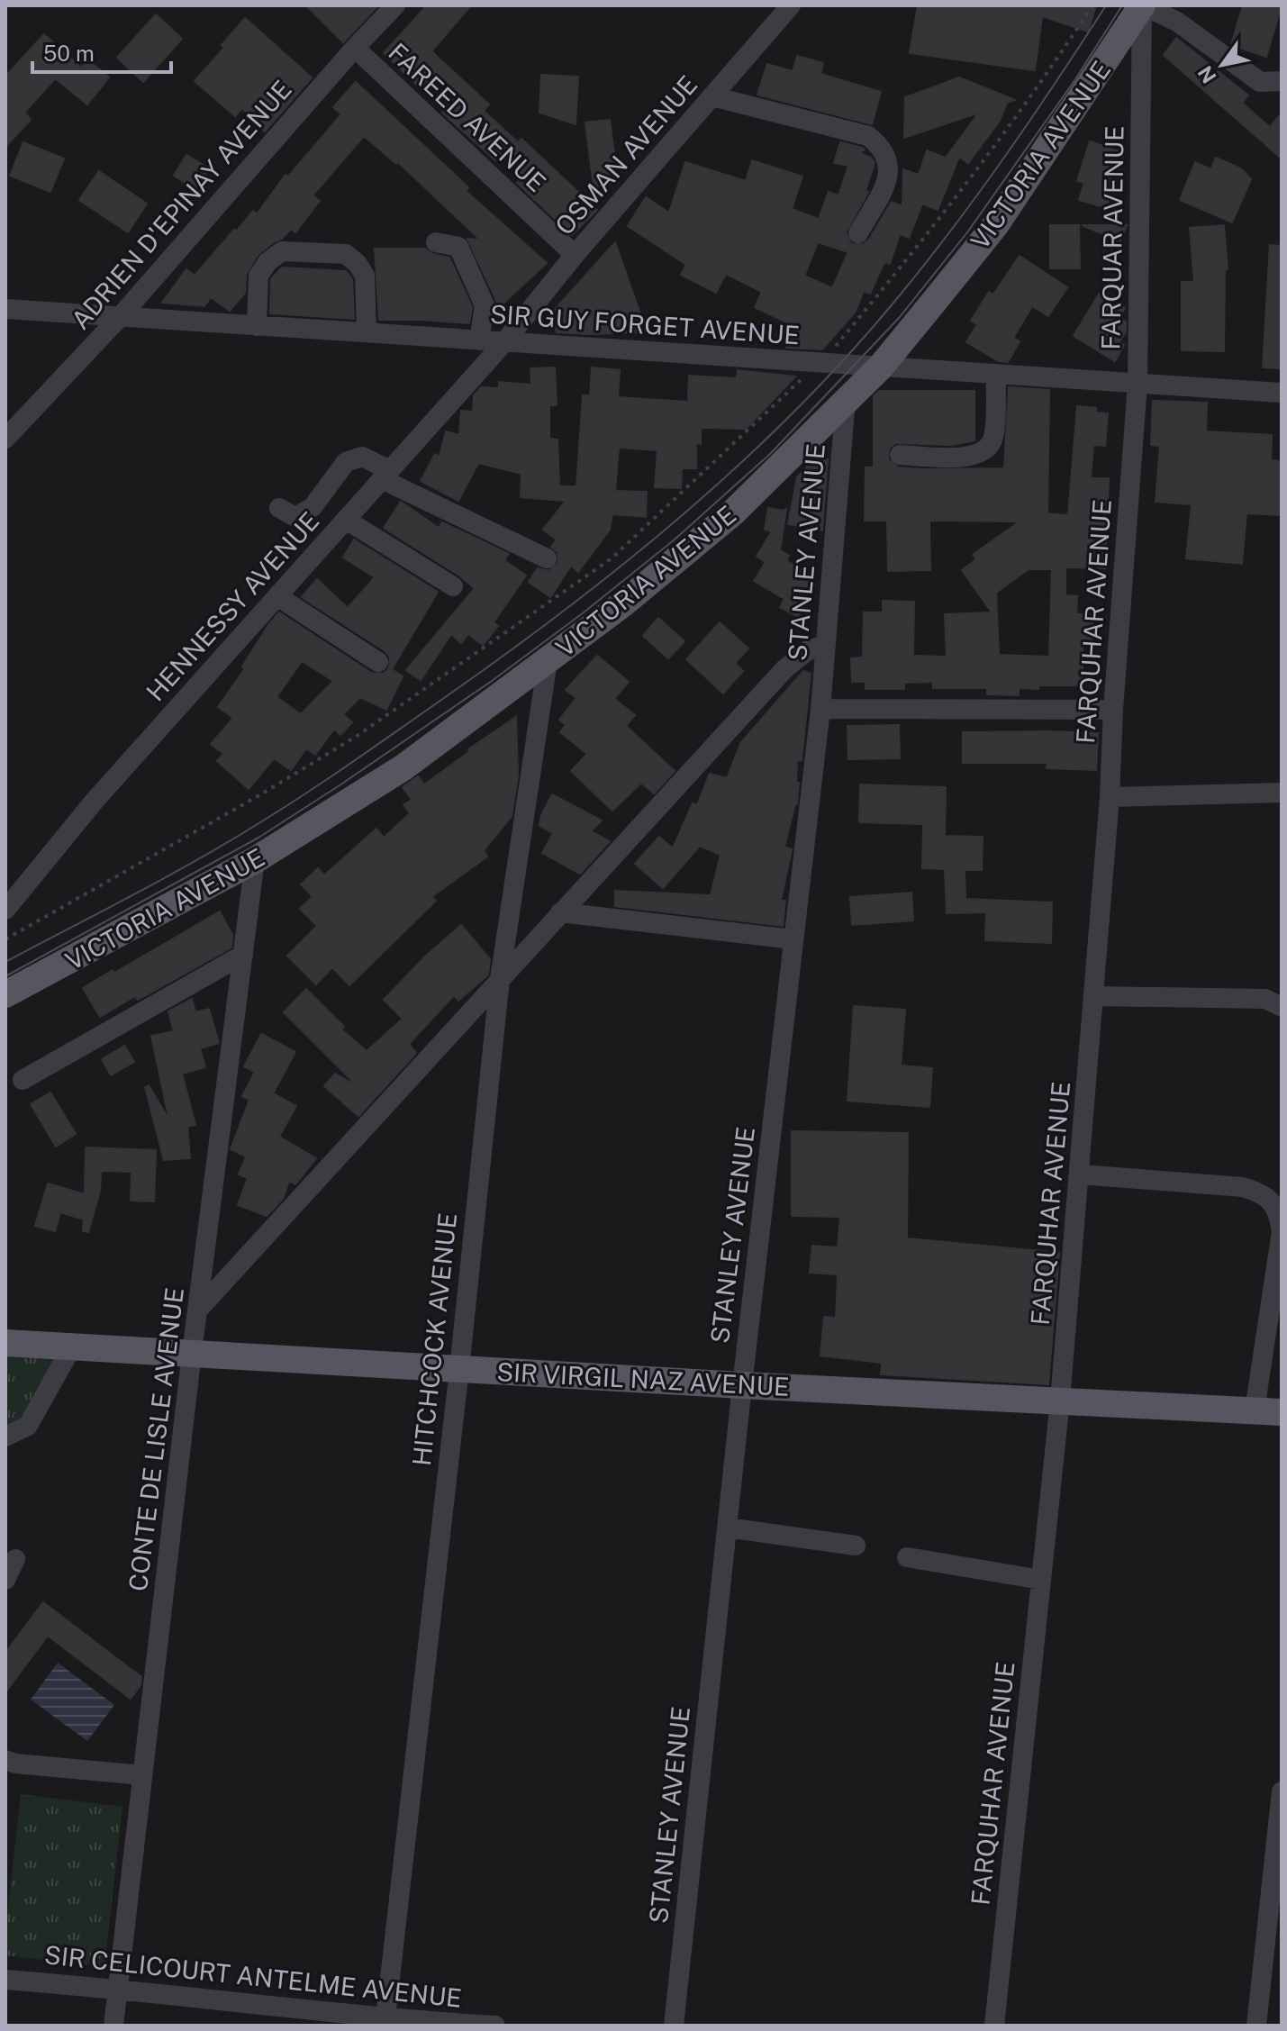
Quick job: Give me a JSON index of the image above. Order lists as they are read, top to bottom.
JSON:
{
  "streets": {
    "main road": ["VICTORIA AVENUE", "SIR VIRGIL NAZ AVENUE"],
    "street": [
      "FAREED AVENUE",
      "OSMAN AVENUE",
      "ADRIEN D'EPINAY AVENUE",
      "FARQUAR AVENUE",
      "SIR GUY FORGET AVENUE",
      "STANLEY AVENUE",
      "HENNESSY AVENUE",
      "FARQUHAR AVENUE",
      "HITCHCOCK AVENUE",
      "CONTE DE LISLE AVENUE",
      "SIR CELICOURT ANTELME AVENUE"
    ]
  },
  "crossings": [
    ["FAREED AVENUE", "OSMAN AVENUE"],
    ["FAREED AVENUE", "ADRIEN D'EPINAY AVENUE"],
    ["OSMAN AVENUE", "SIR GUY FORGET AVENUE"],
    ["OSMAN AVENUE", "HENNESSY AVENUE"],
    ["VICTORIA AVENUE", "FARQUAR AVENUE"],
    ["VICTORIA AVENUE", "SIR GUY FORGET AVENUE"],
    ["VICTORIA AVENUE", "STANLEY AVENUE"],
    ["VICTORIA AVENUE", "HITCHCOCK AVENUE"],
    ["VICTORIA AVENUE", "CONTE DE LISLE AVENUE"],
    ["ADRIEN D'EPINAY AVENUE", "SIR GUY FORGET AVENUE"],
    ["FARQUAR AVENUE", "SIR GUY FORGET AVENUE"],
    ["FARQUAR AVENUE", "FARQUHAR AVENUE"],
    ["SIR GUY FORGET AVENUE", "HENNESSY AVENUE"],
    ["SIR GUY FORGET AVENUE", "FARQUHAR AVENUE"],
    ["STANLEY AVENUE", "SIR VIRGIL NAZ AVENUE"],
    ["FARQUHAR AVENUE", "SIR VIRGIL NAZ AVENUE"],
    ["HITCHCOCK AVENUE", "SIR VIRGIL NAZ AVENUE"],
    ["HITCHCOCK AVENUE", "SIR CELICOURT ANTELME AVENUE"],
    ["SIR VIRGIL NAZ AVENUE", "CONTE DE LISLE AVENUE"],
    ["CONTE DE LISLE AVENUE", "SIR CELICOURT ANTELME AVENUE"]
  ],
  "scale_bar": "50 m",
  "north": "bottom left"
}
